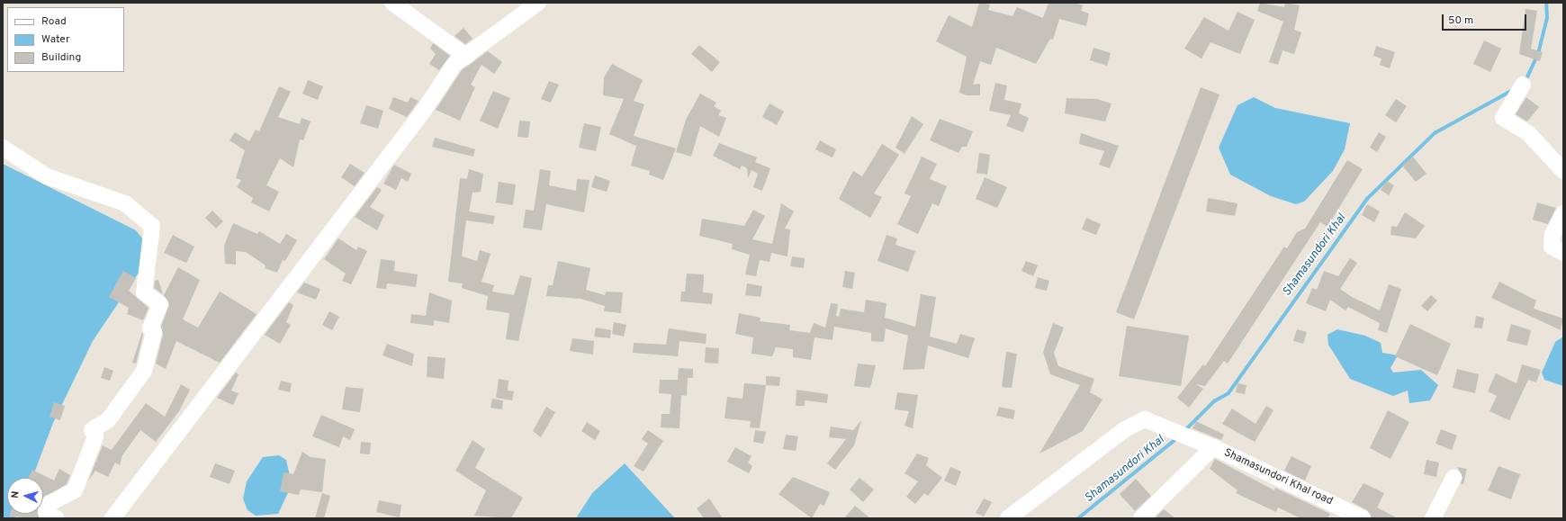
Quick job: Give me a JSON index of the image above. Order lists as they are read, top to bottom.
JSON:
{
  "streets": {
    "street": ["Shamasundori Khal road"]
  },
  "water": ["Shamasundori Khal"],
  "legend": ["Road", "Water", "Building"],
  "scale_bar": "50 m",
  "north": "left"
}
